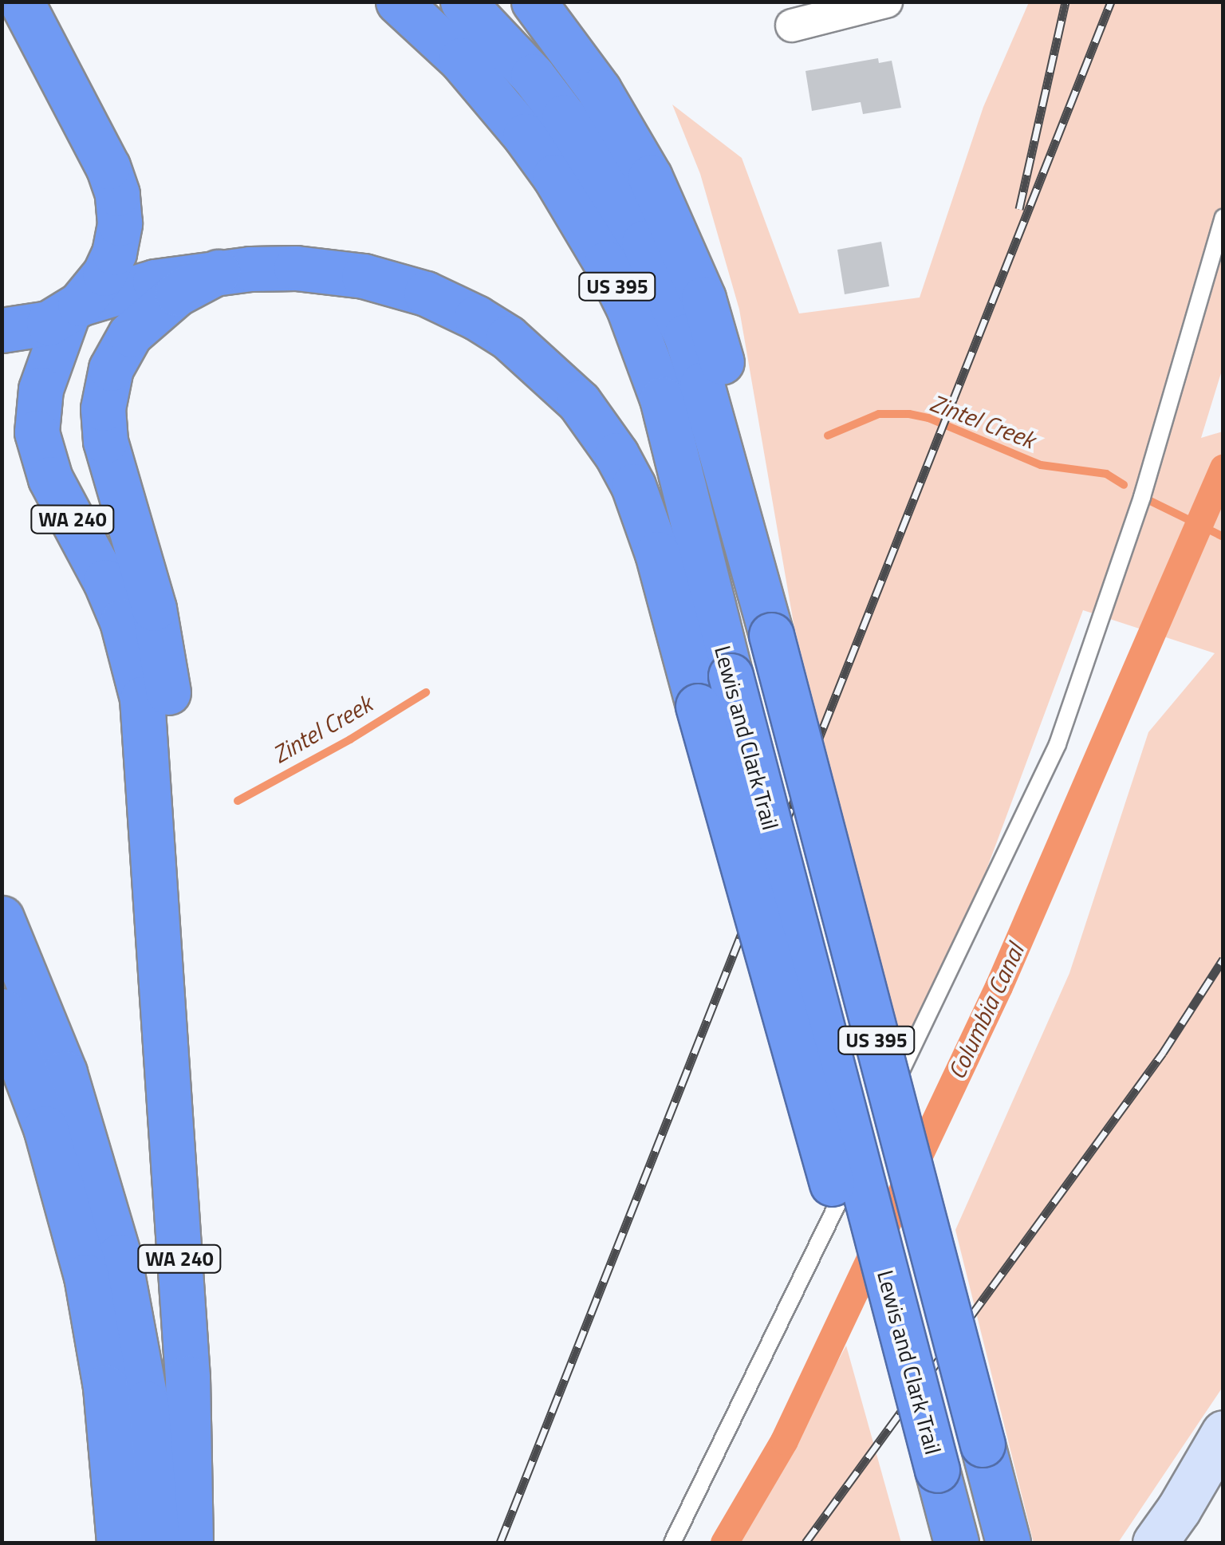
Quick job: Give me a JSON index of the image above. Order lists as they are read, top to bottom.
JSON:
{
  "streets": {
    "highway": ["US 395", "WA 240", "Lewis and Clark Trail"]
  },
  "water": ["Zintel Creek", "Columbia Canal"]
}
